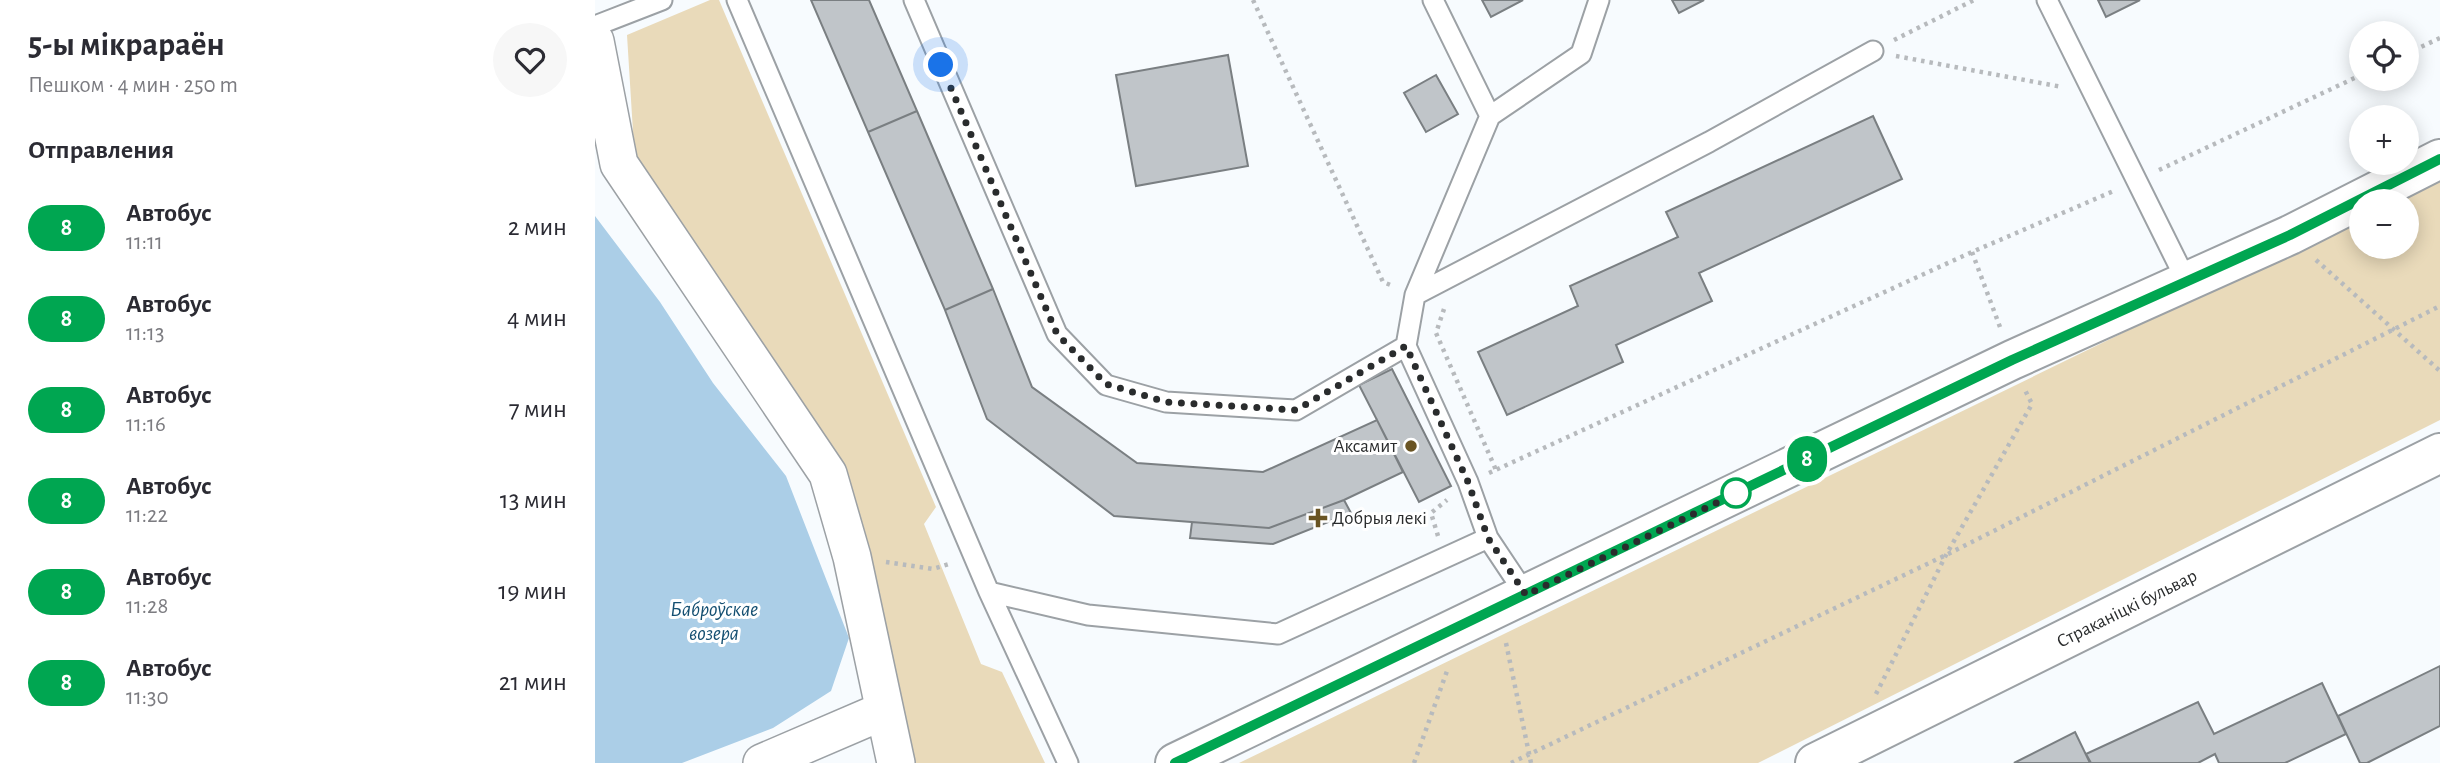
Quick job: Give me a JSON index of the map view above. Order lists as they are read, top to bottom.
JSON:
{
  "streets": {
    "street": ["Страканіцкі бульвар"]
  },
  "water": ["Баброўскае возера"],
  "places": {
    "other": ["Аксамит"],
    "health": ["Добрыя лекi"]
  },
  "lines": ["bus line 8"],
  "page": {
    "heading": [
      ["5-ы мікрараён", "Пешком · 4 мин · 250 m"],
      "Отправления"
    ],
    "on_map": "8",
    "map_buttons": ["+", "−"],
    "list": [
      {
        "mark": "8",
        "name": "Автобус",
        "note": "11:11",
        "value": "2 мин"
      },
      {
        "mark": "8",
        "name": "Автобус",
        "note": "11:13",
        "value": "4 мин"
      },
      {
        "mark": "8",
        "name": "Автобус",
        "note": "11:16",
        "value": "7 мин"
      },
      {
        "mark": "8",
        "name": "Автобус",
        "note": "11:22",
        "value": "13 мин"
      },
      {
        "mark": "8",
        "name": "Автобус",
        "note": "11:28",
        "value": "19 мин"
      },
      {
        "mark": "8",
        "name": "Автобус",
        "note": "11:30",
        "value": "21 мин"
      }
    ]
  }
}
